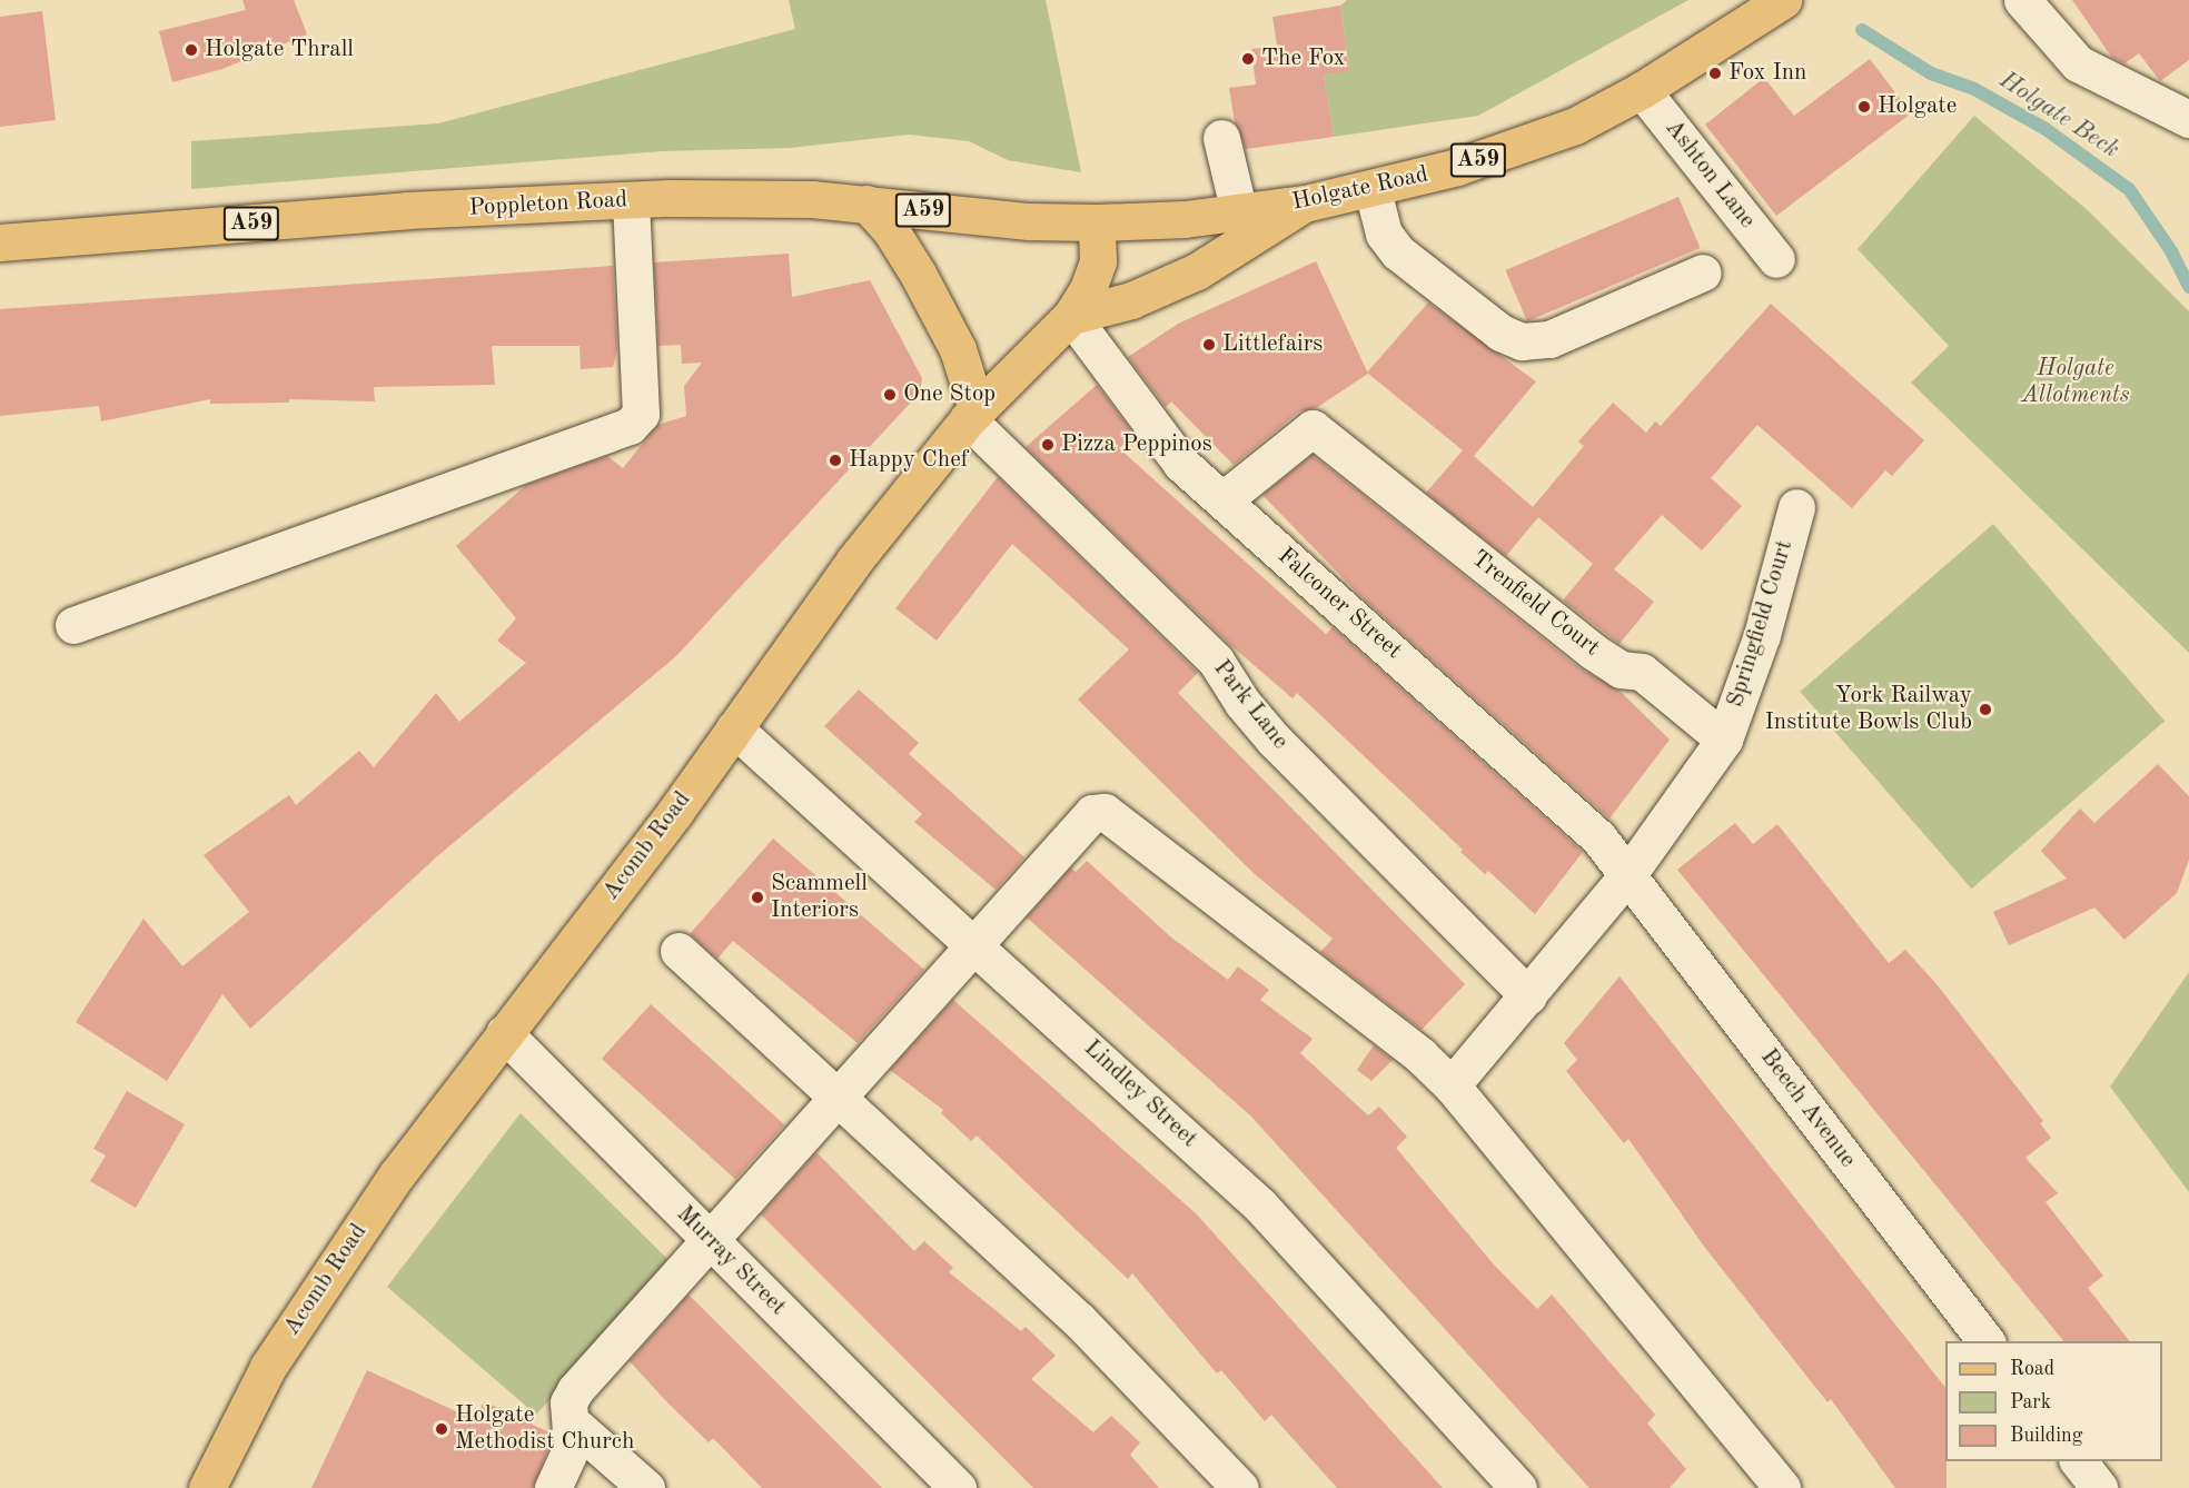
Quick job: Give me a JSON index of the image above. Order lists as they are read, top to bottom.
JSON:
{
  "streets": {
    "main road": [
      "A59",
      "Holgate Road",
      "Poppleton Road",
      "Acomb Road"
    ],
    "street": [
      "Ashton Lane",
      "Falconer Street",
      "Trenfield Court",
      "Springfield Court",
      "Park Lane",
      "Lindley Street",
      "Beech Avenue",
      "Murray Street"
    ]
  },
  "crossings": [
    ["Ashton Lane", "Holgate Road"],
    ["Holgate Road", "Poppleton Road"],
    ["Holgate Road", "Acomb Road"],
    ["Poppleton Road", "Acomb Road"],
    ["Falconer Street", "Trenfield Court"],
    ["Falconer Street", "Acomb Road"],
    ["Falconer Street", "Beech Avenue"],
    ["Trenfield Court", "Springfield Court"],
    ["Park Lane", "Acomb Road"],
    ["Acomb Road", "Lindley Street"],
    ["Acomb Road", "Murray Street"]
  ],
  "water": ["Holgate Beck"],
  "parks": ["Holgate Allotments"],
  "places": [
    "Holgate Thrall",
    "The Fox",
    "Fox Inn",
    "Holgate",
    "Littlefairs",
    "One Stop",
    "Pizza Peppinos",
    "Happy Chef",
    "York Railway Institute Bowls Club",
    "Scammell Interiors",
    "Holgate Methodist Church"
  ],
  "legend": ["Road", "Park", "Building"]
}
